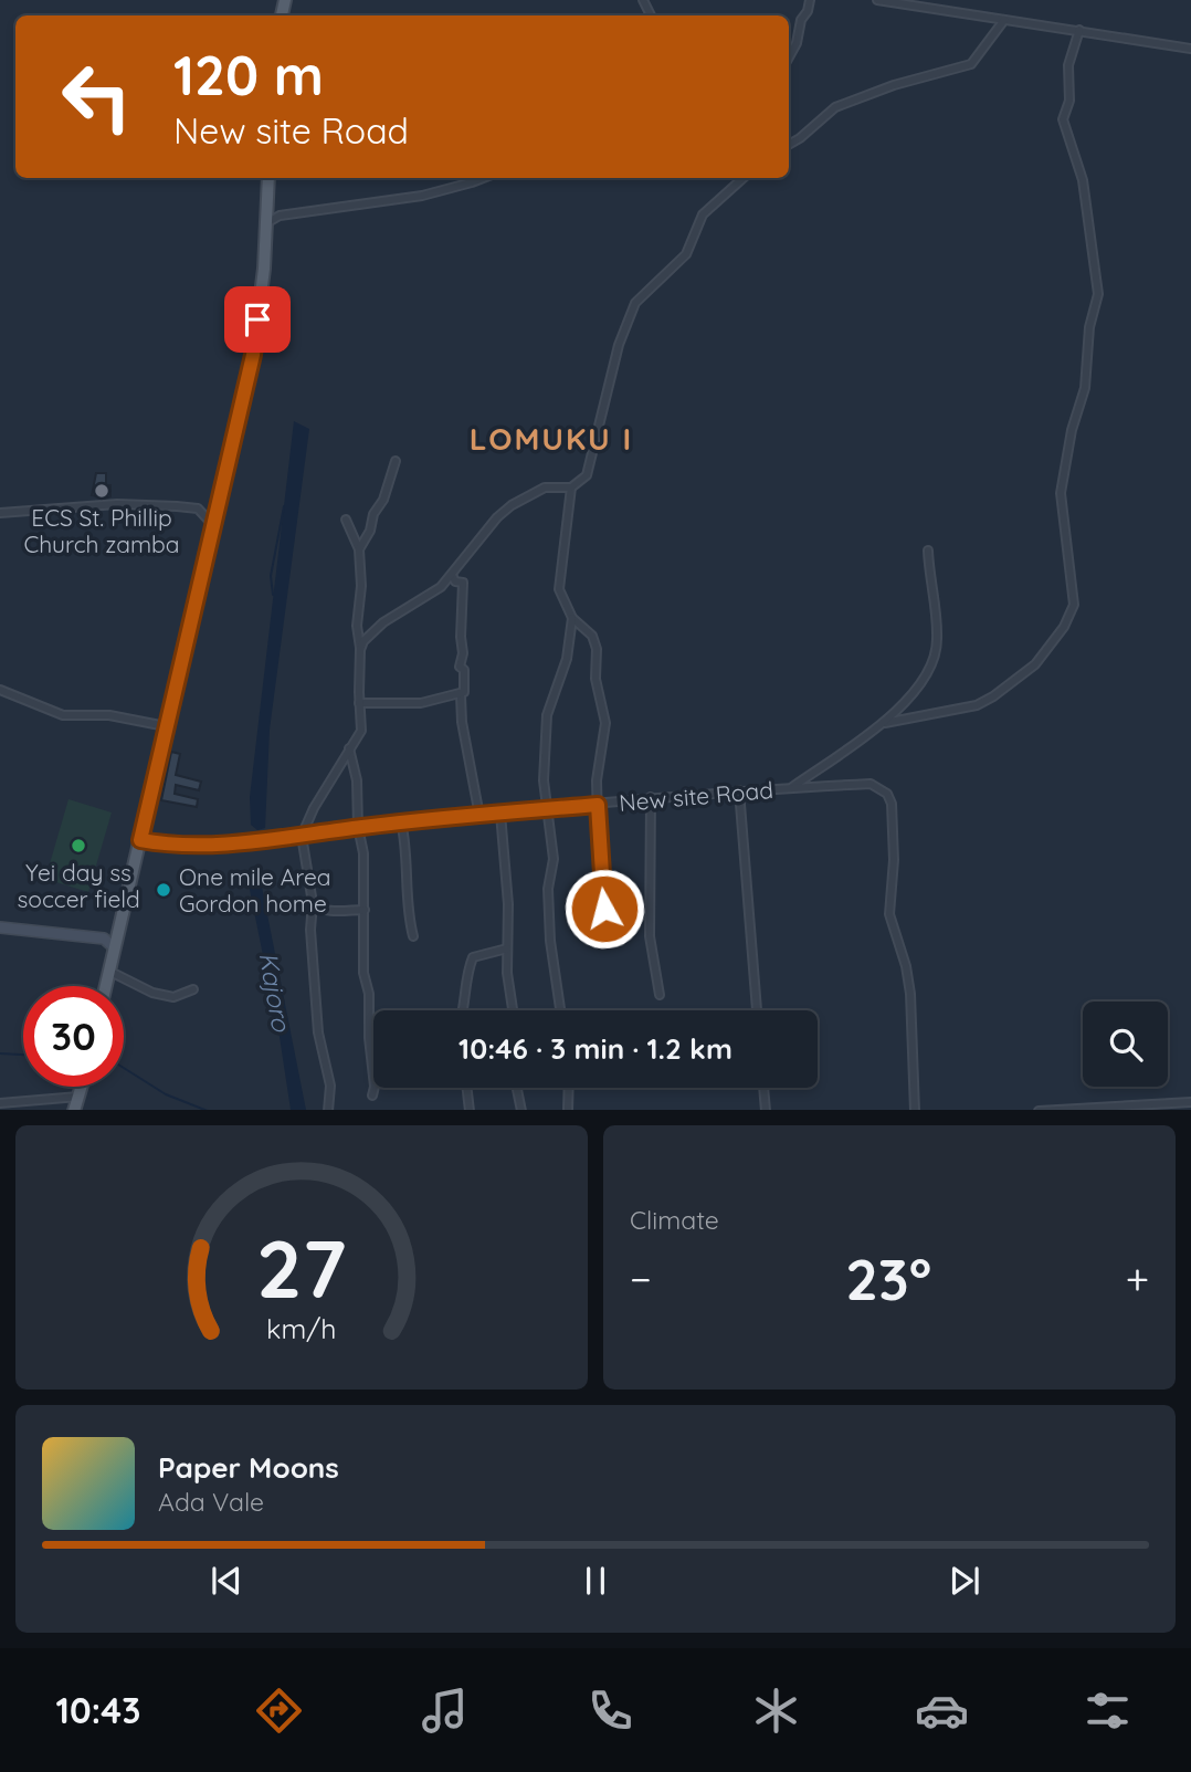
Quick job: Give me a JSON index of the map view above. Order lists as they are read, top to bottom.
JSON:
{
  "streets": {
    "street": ["New site Road"]
  },
  "districts": ["LOMUKU I"],
  "water": ["Kajoro"],
  "places": ["ECS St. Phillip Church zamba", "Yei day ss soccer field", "One mile Area Gordon home"],
  "page": {
    "turn": ["120 m", "New site Road"],
    "limit": "30",
    "trip": "10:46 · 3 min · 1.2 km",
    "tile": "Climate",
    "heat": ["−", "23°", "+"],
    "song": ["Paper Moons", "Ada Vale"],
    "tabs": "10:43",
    "gauge": ["27", "km/h"]
  }
}
